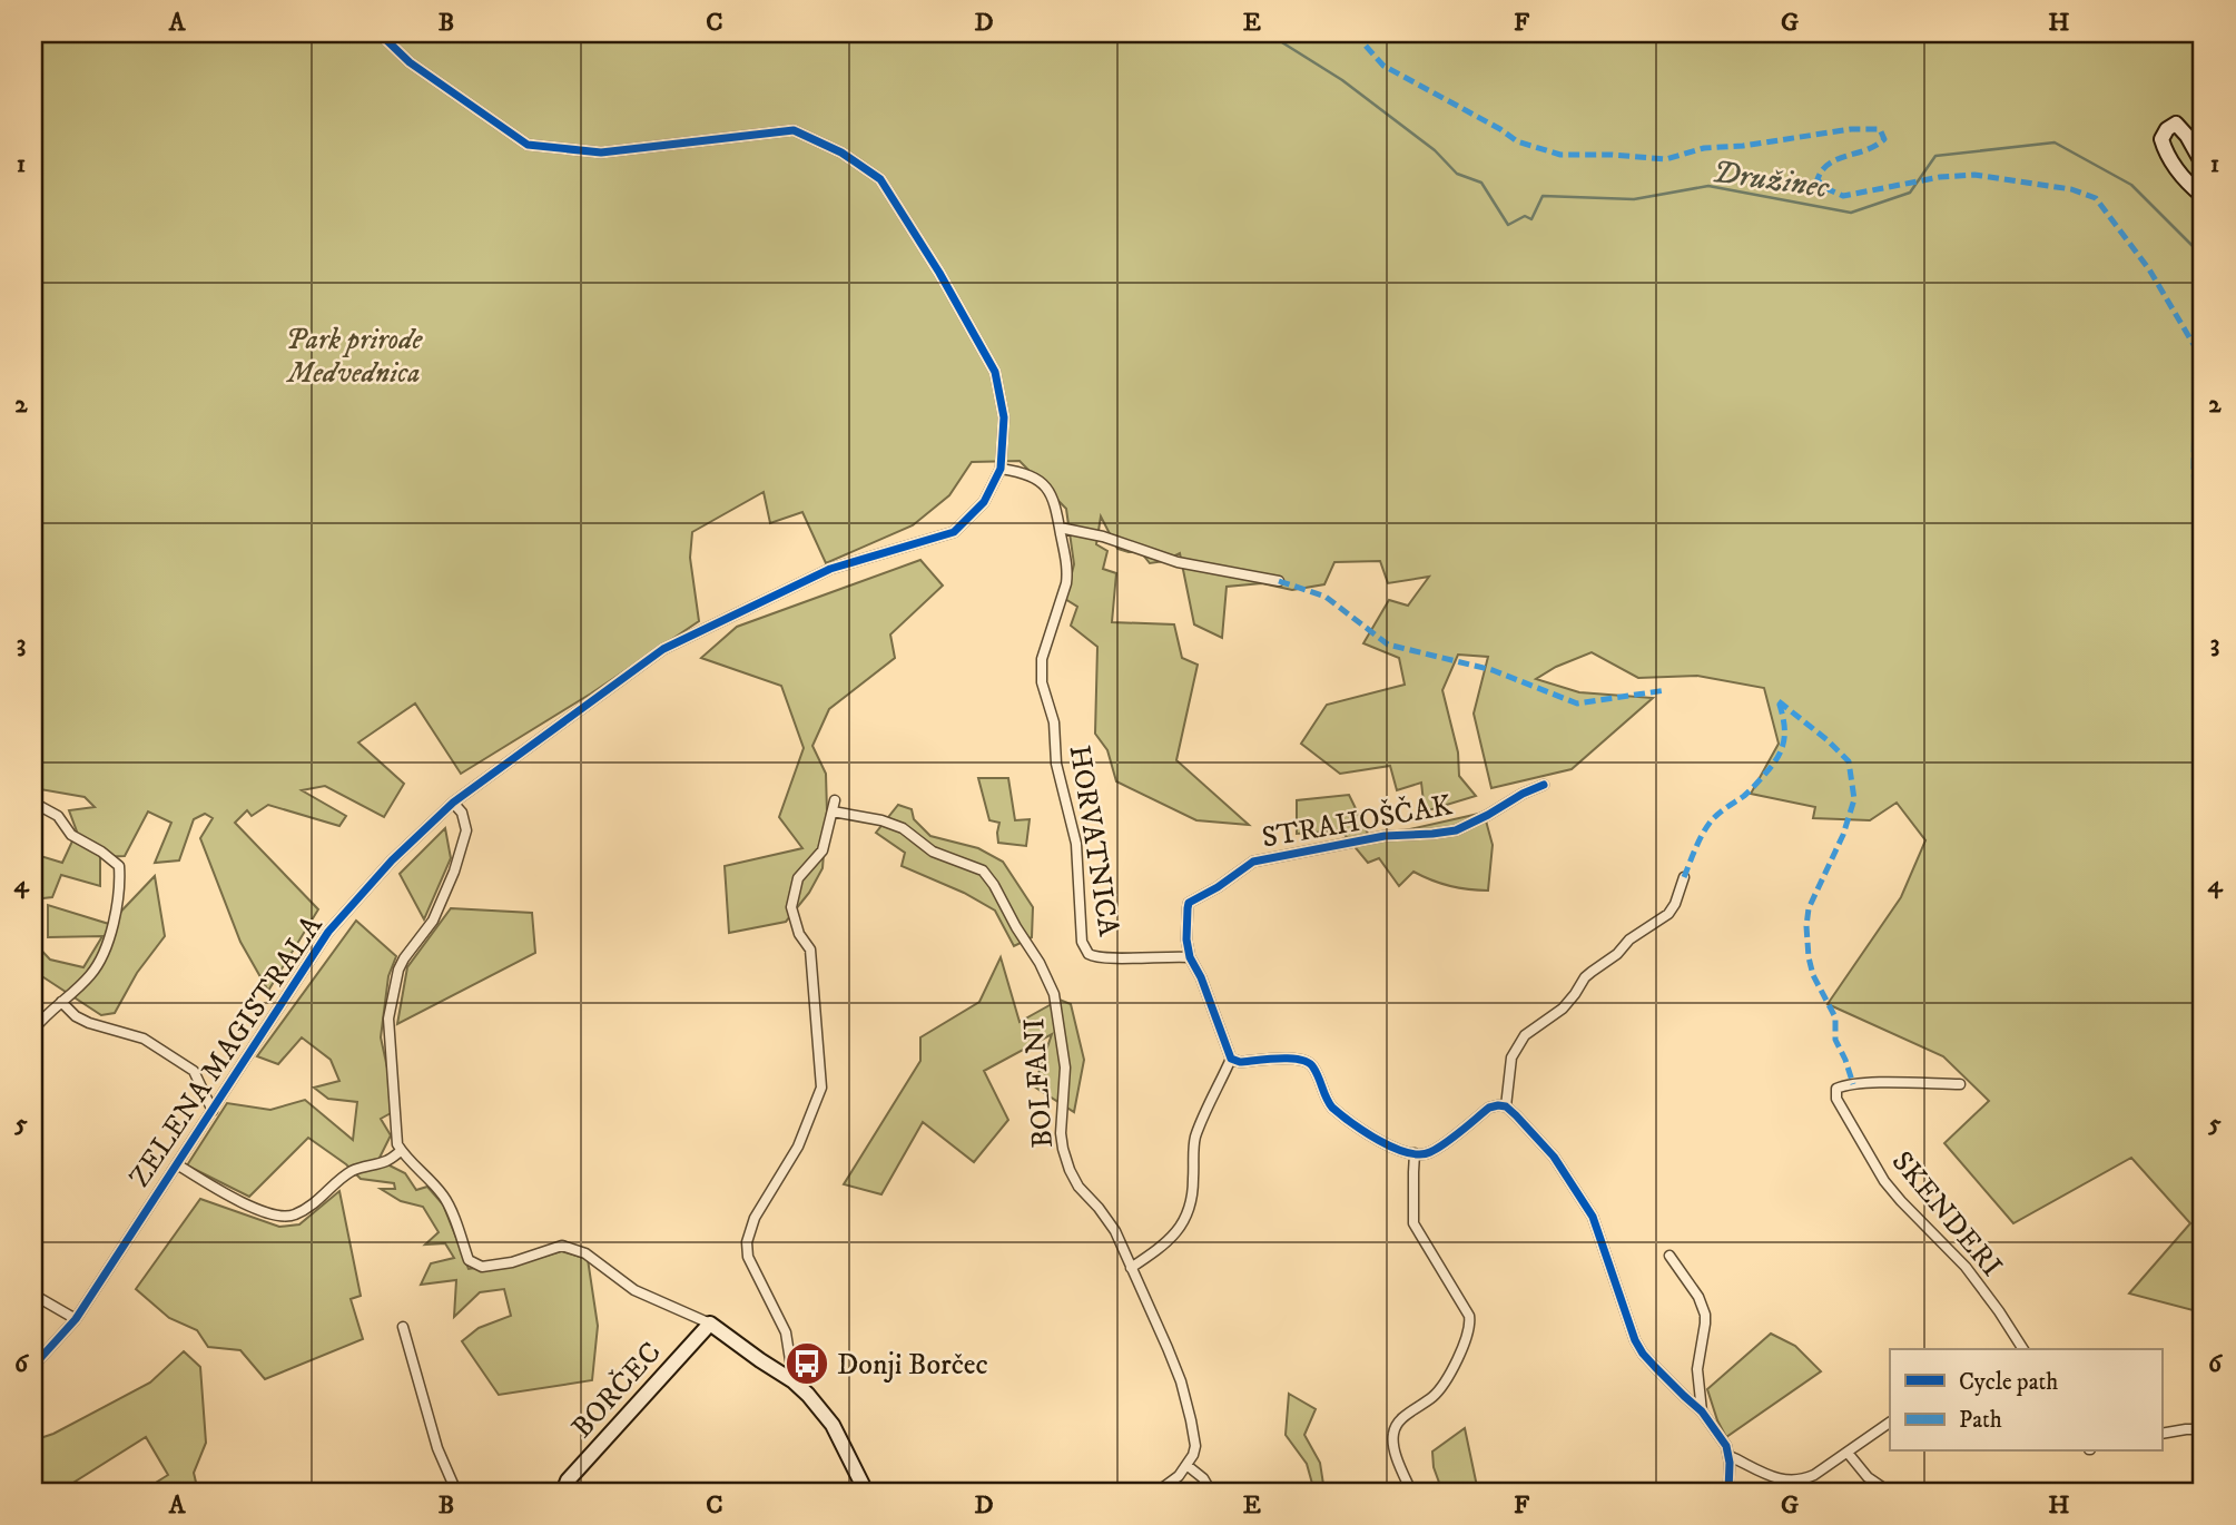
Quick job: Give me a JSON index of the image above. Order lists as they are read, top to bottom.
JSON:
{
  "streets": {
    "street": [
      "STRAHOŠČAK",
      "HORVATNICA",
      "ZELENA MAGISTRALA",
      "BOLFANI",
      "SKENDERI",
      "BORČEC"
    ]
  },
  "crossings": [
    ["STRAHOŠČAK", "HORVATNICA"],
    ["HORVATNICA", "ZELENA MAGISTRALA"]
  ],
  "water": ["Družinec"],
  "parks": ["Park prirode Medvednica"],
  "places": {
    "bus stop": ["Donji Borčec"]
  },
  "legend": ["Cycle path", "Path"],
  "grid": {
    "columns": [
      "A",
      "B",
      "C",
      "D",
      "E",
      "F",
      "G",
      "H"
    ],
    "rows": [
      "1",
      "2",
      "3",
      "4",
      "5",
      "6"
    ]
  }
}
